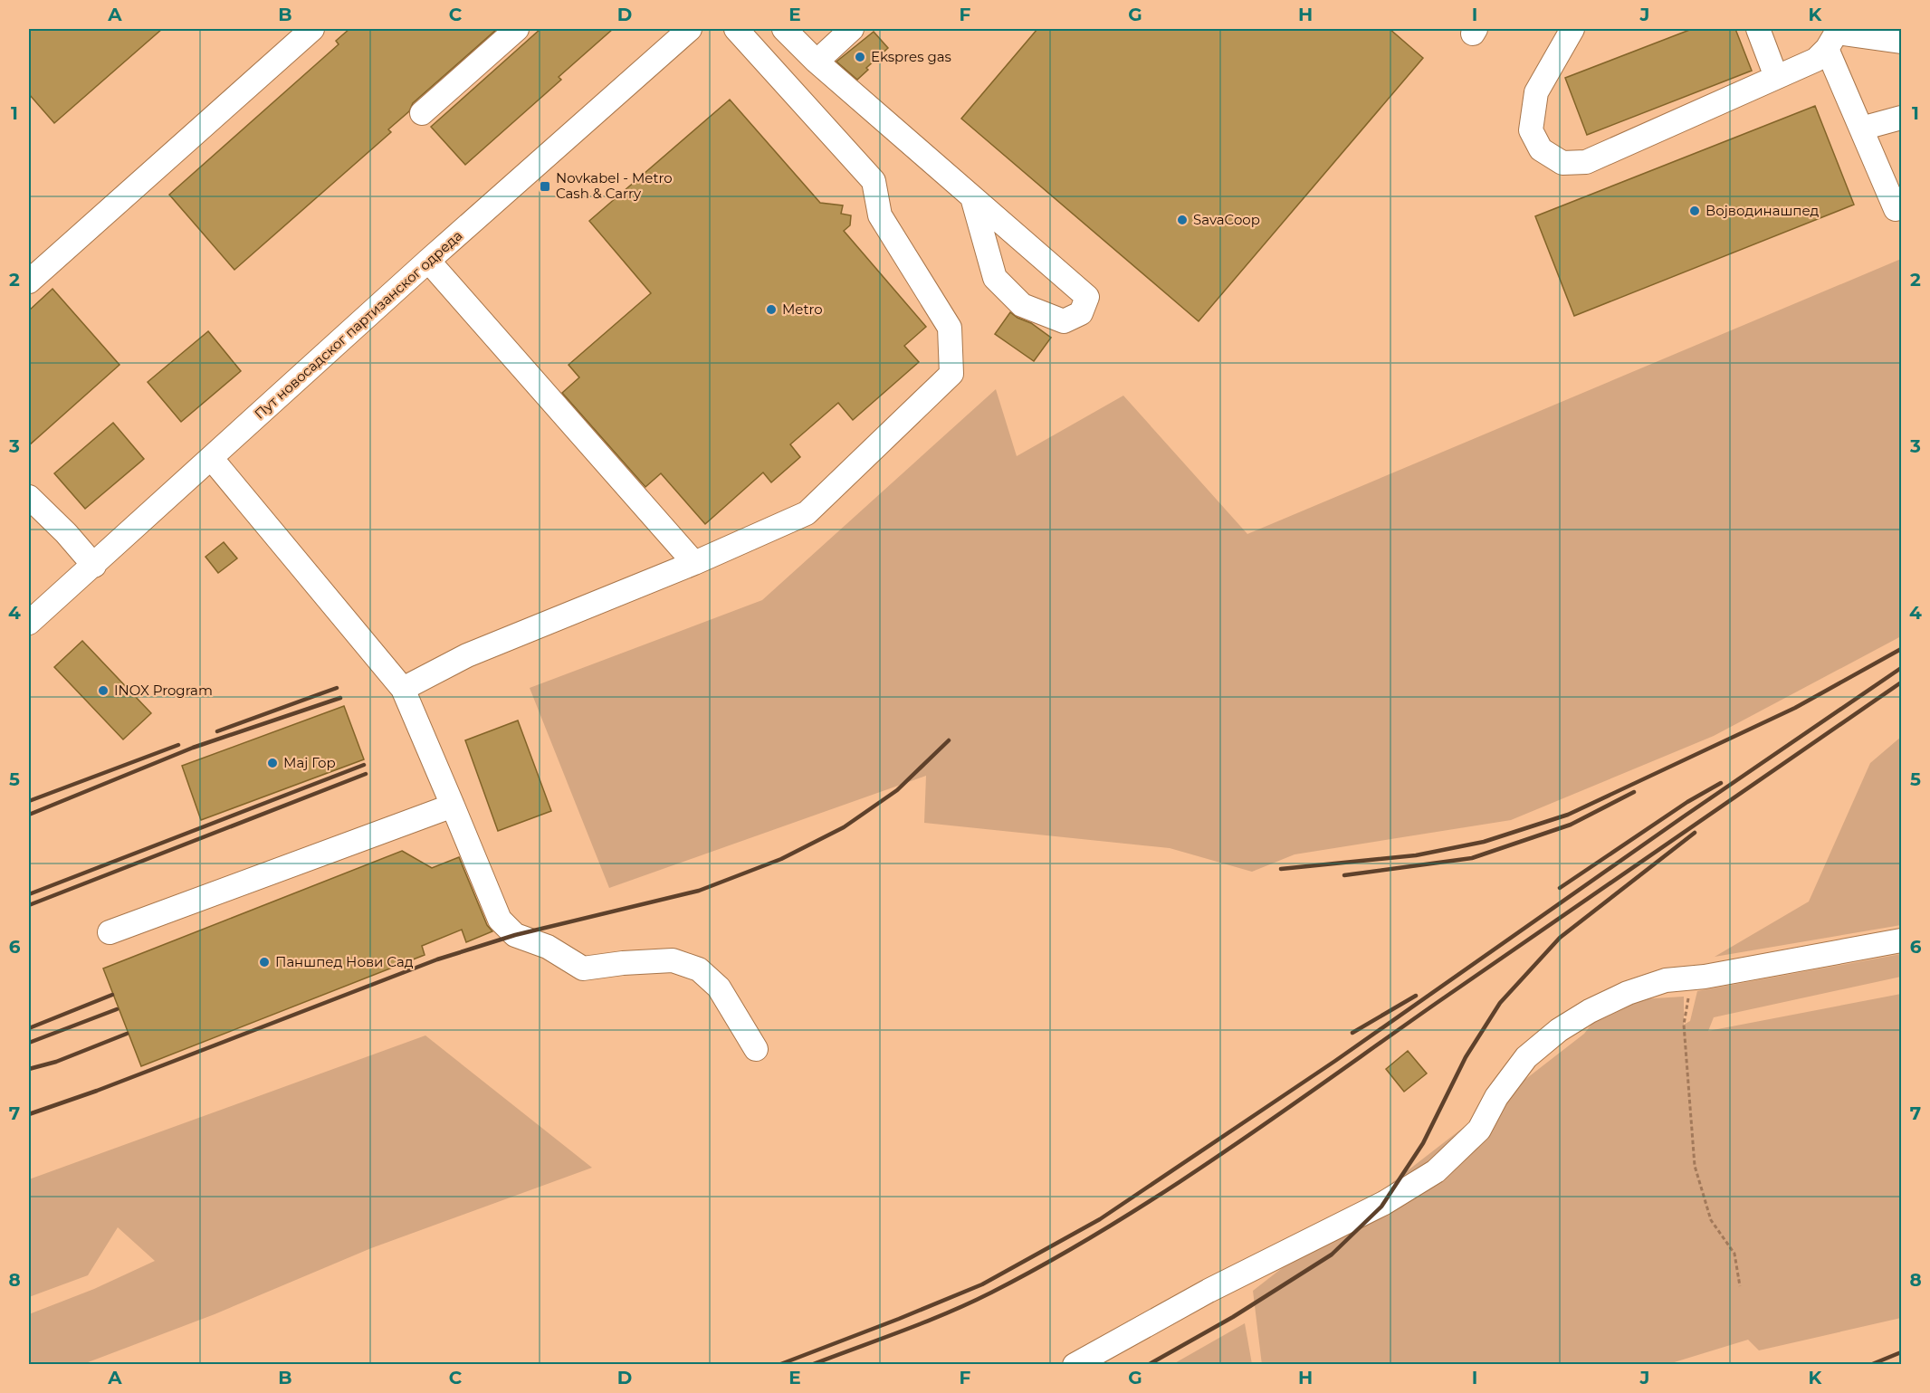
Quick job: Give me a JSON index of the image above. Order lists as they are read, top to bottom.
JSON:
{
  "streets": {
    "street": ["Пут новосадског партизанског одреда"]
  },
  "places": {
    "other": [
      "Ekspres gas",
      "Војводинашпед",
      "SavaCoop",
      "Metro",
      "INOX Program",
      "Мај Гор",
      "Паншпед Нови Сад"
    ],
    "transit": ["Novkabel - Metro Cash & Carry"]
  },
  "grid": {
    "columns": [
      "A",
      "B",
      "C",
      "D",
      "E",
      "F",
      "G",
      "H",
      "I",
      "J",
      "K"
    ],
    "rows": [
      "1",
      "2",
      "3",
      "4",
      "5",
      "6",
      "7",
      "8"
    ]
  }
}
